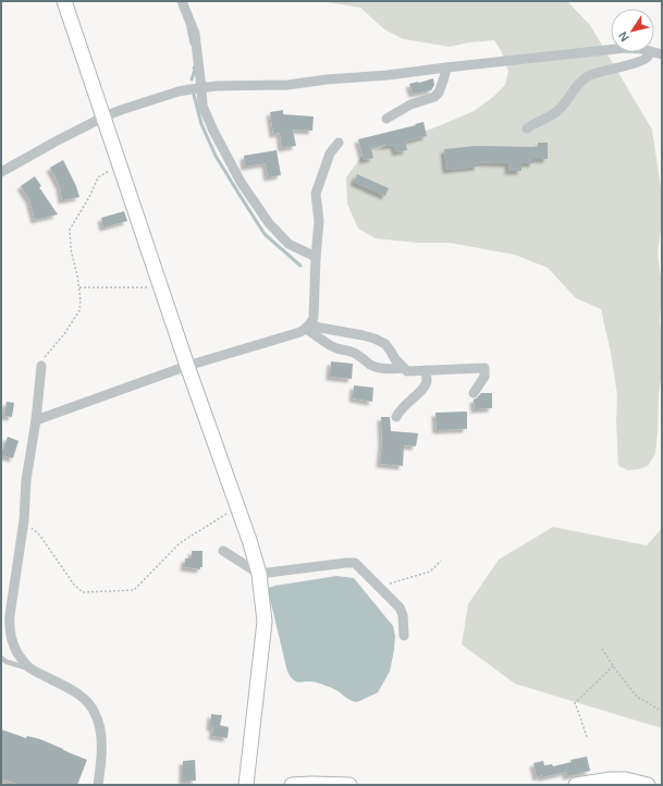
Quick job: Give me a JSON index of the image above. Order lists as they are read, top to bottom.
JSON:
{
  "north": "bottom left"
}
